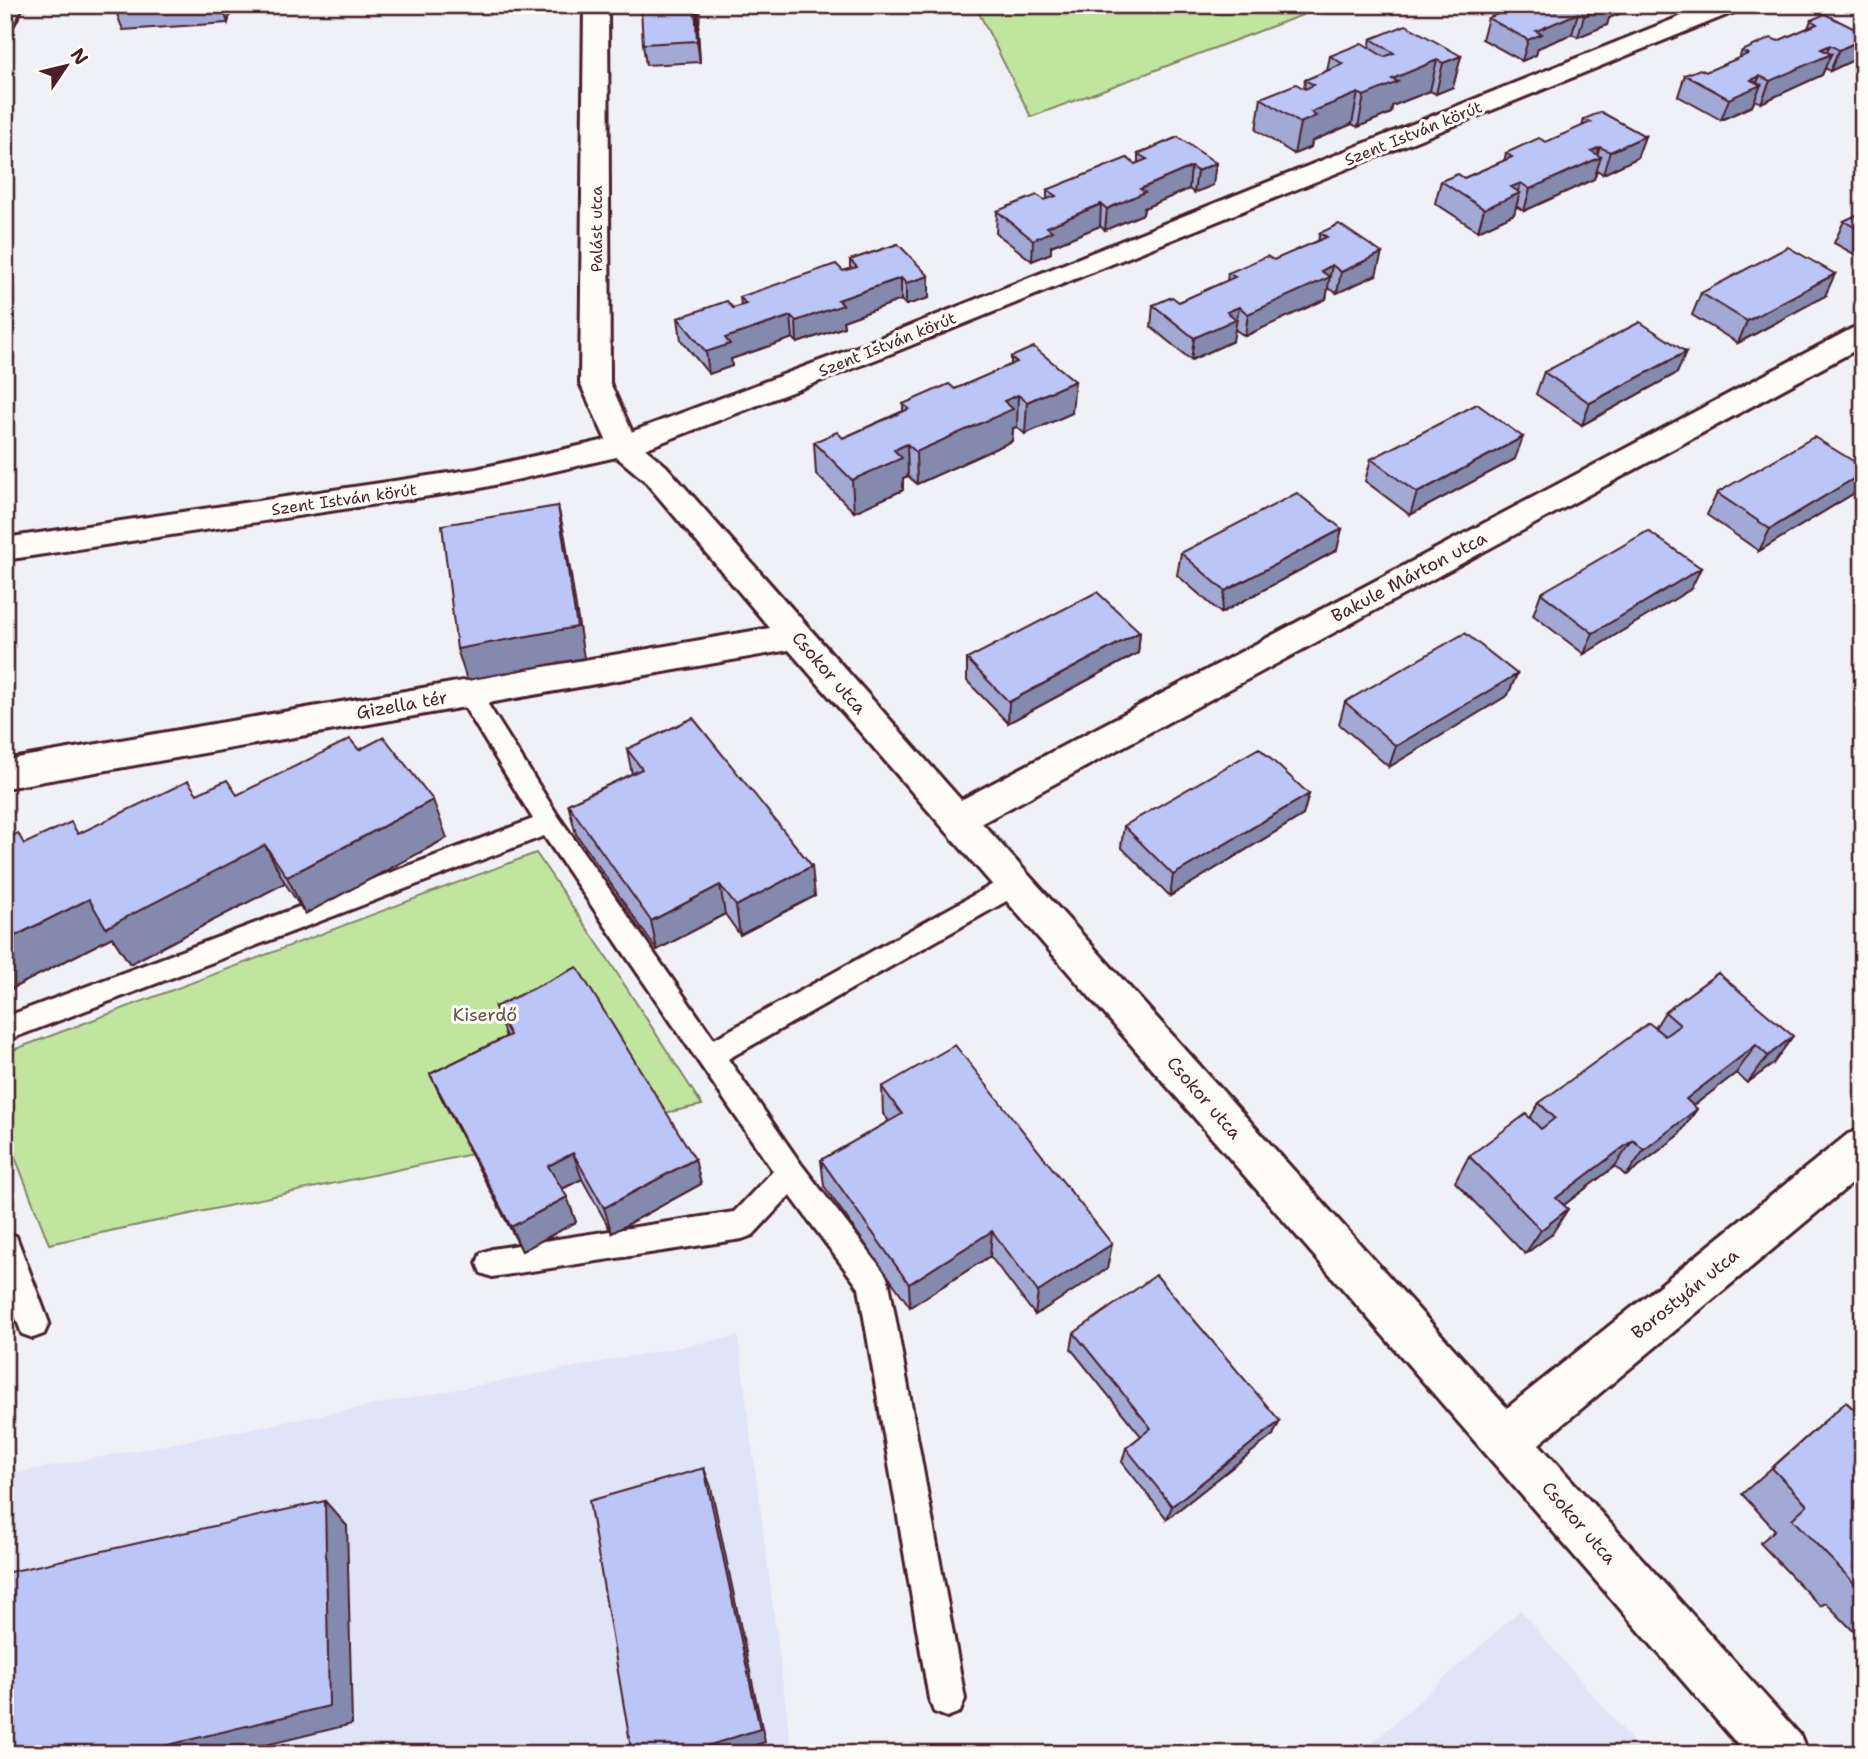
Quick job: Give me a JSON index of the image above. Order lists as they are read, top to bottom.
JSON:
{
  "streets": {
    "street": [
      "Szent István körút",
      "Palást utca",
      "Bakule Márton utca",
      "Csokor utca",
      "Gizella tér",
      "Borostyán utca"
    ]
  },
  "crossings": [
    ["Szent István körút", "Palást utca"],
    ["Szent István körút", "Csokor utca"],
    ["Palást utca", "Csokor utca"],
    ["Bakule Márton utca", "Csokor utca"],
    ["Csokor utca", "Gizella tér"],
    ["Csokor utca", "Borostyán utca"]
  ],
  "parks": ["Kiserdő"],
  "north": "top right"
}
